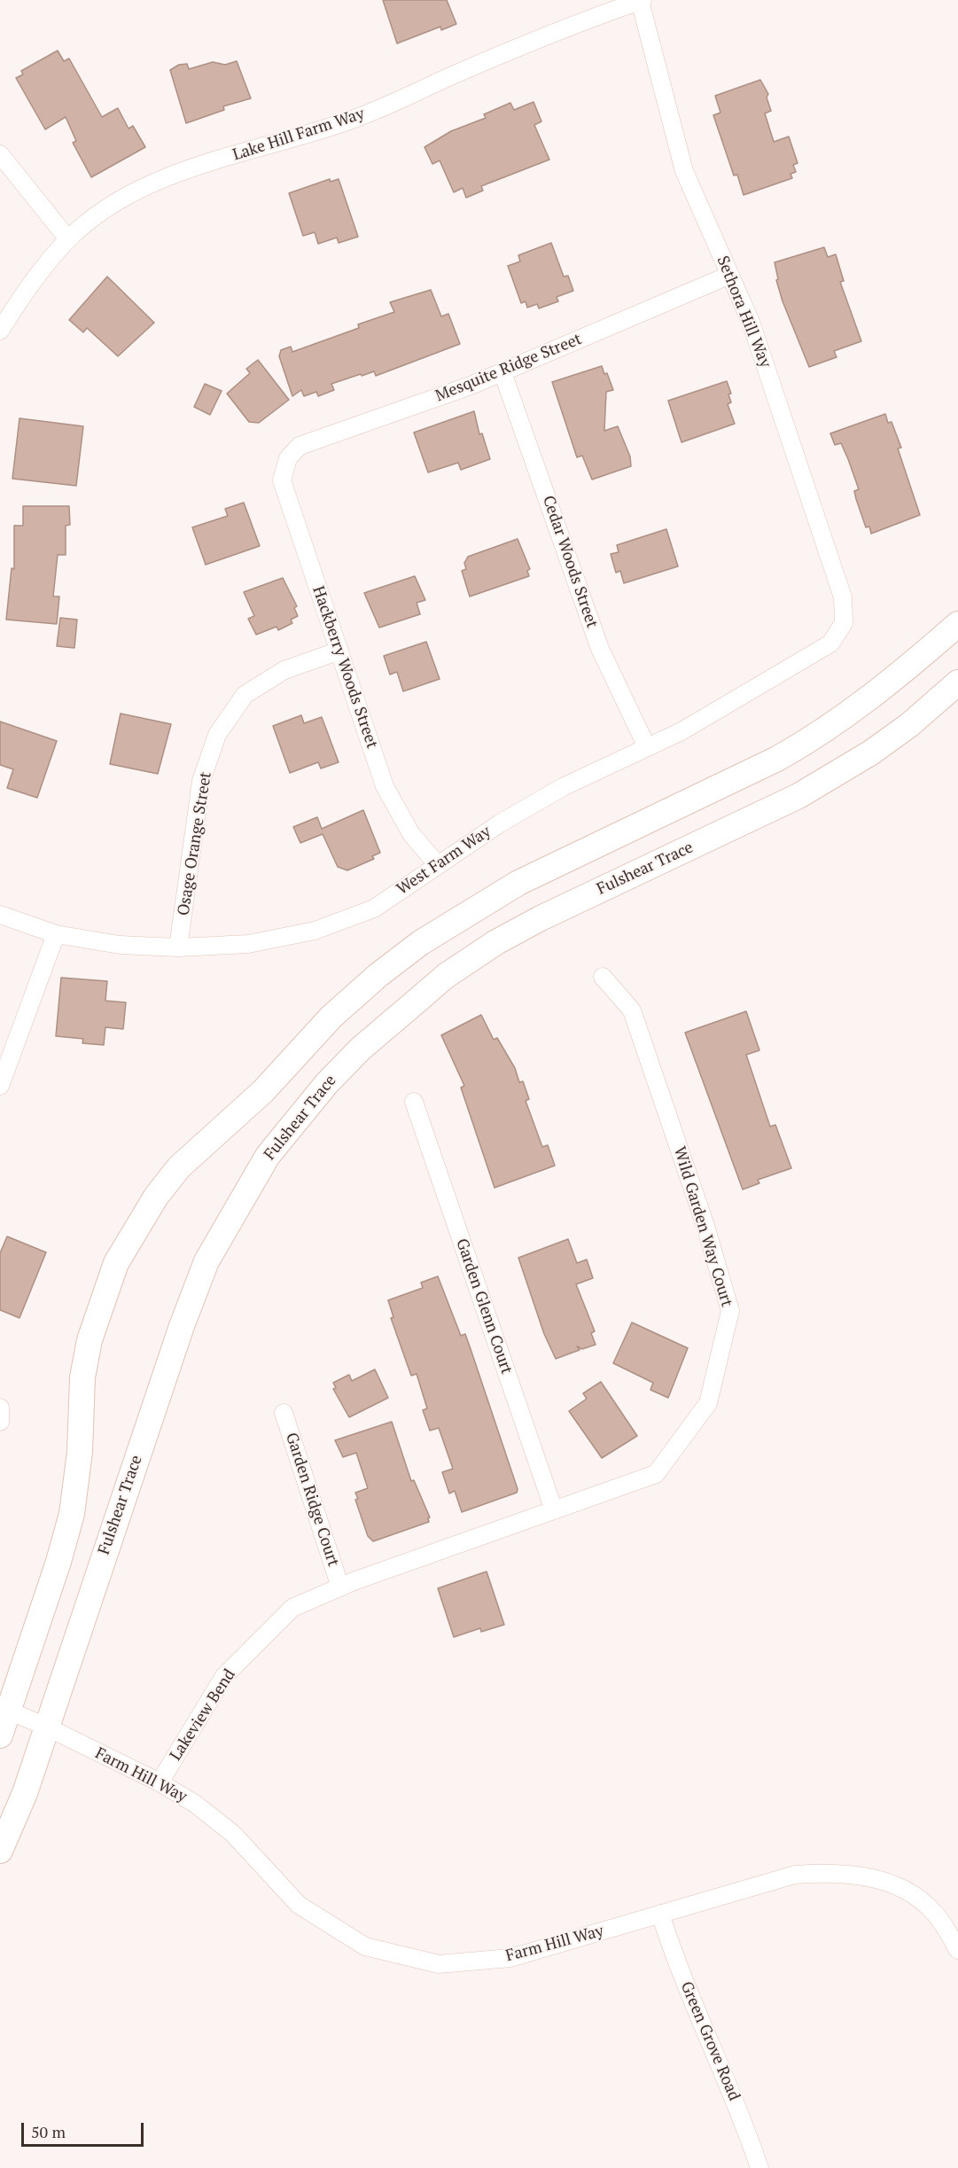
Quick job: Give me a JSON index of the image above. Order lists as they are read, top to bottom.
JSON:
{
  "streets": {
    "street": [
      "Lake Hill Farm Way",
      "Sethora Hill Way",
      "Mesquite Ridge Street",
      "Cedar Woods Street",
      "Hackberry Woods Street",
      "Osage Orange Street",
      "West Farm Way",
      "Fulshear Trace",
      "Wild Garden Way Court",
      "Garden Glenn Court",
      "Garden Ridge Court",
      "Lakeview Bend",
      "Farm Hill Way",
      "Green Grove Road"
    ]
  },
  "crossings": [
    ["Lake Hill Farm Way", "Sethora Hill Way"],
    ["Sethora Hill Way", "Mesquite Ridge Street"],
    ["Sethora Hill Way", "West Farm Way"],
    ["Mesquite Ridge Street", "Cedar Woods Street"],
    ["Mesquite Ridge Street", "Hackberry Woods Street"],
    ["Cedar Woods Street", "West Farm Way"],
    ["Hackberry Woods Street", "Osage Orange Street"],
    ["Hackberry Woods Street", "West Farm Way"],
    ["Osage Orange Street", "West Farm Way"],
    ["Fulshear Trace", "Farm Hill Way"],
    ["Wild Garden Way Court", "Garden Glenn Court"],
    ["Wild Garden Way Court", "Garden Ridge Court"],
    ["Wild Garden Way Court", "Lakeview Bend"],
    ["Garden Ridge Court", "Lakeview Bend"],
    ["Lakeview Bend", "Farm Hill Way"],
    ["Farm Hill Way", "Green Grove Road"]
  ],
  "scale_bar": "50 m"
}
